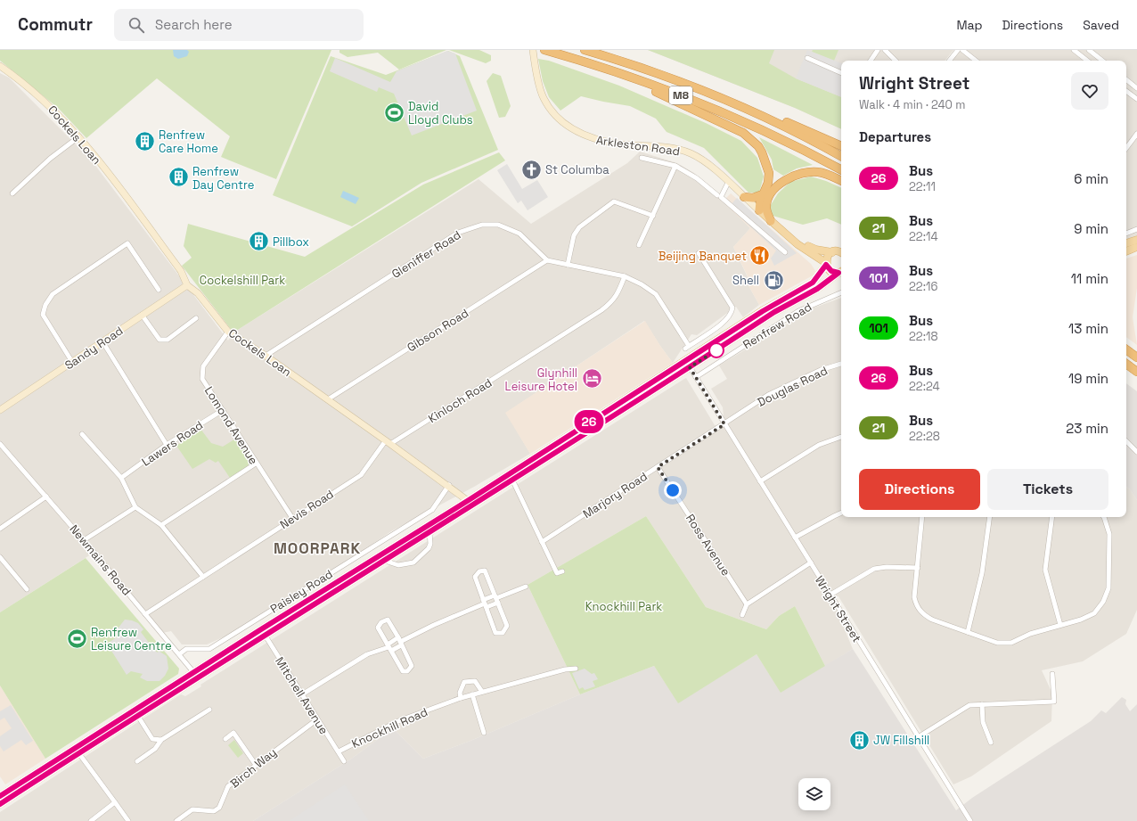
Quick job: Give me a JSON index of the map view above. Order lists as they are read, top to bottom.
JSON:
{
  "streets": {
    "highway": ["M8"],
    "main road": ["Arkleston Road", "Renfrew Road", "Paisley Road"],
    "street": [
      "Cockels Loan",
      "Gleniffer Road",
      "Gibson Road",
      "Sandy Road",
      "Douglas Road",
      "Kinloch Road",
      "Lomond Avenue",
      "Lawers Road",
      "Marjory Road",
      "Nevis Road",
      "Ross Avenue",
      "Newmains Road",
      "Wright Street",
      "Mitchell Avenue",
      "Knockhill Road",
      "Birch Way"
    ]
  },
  "crossings": [
    ["Cockels Loan", "Gleniffer Road"],
    ["Cockels Loan", "Renfrew Road"],
    ["Cockels Loan", "Gibson Road"],
    ["Cockels Loan", "Sandy Road"],
    ["Cockels Loan", "Kinloch Road"],
    ["Cockels Loan", "Lomond Avenue"],
    ["Cockels Loan", "Nevis Road"],
    ["Cockels Loan", "Paisley Road"],
    ["Arkleston Road", "Renfrew Road"],
    ["Gleniffer Road", "Gibson Road"],
    ["Renfrew Road", "Paisley Road"],
    ["Renfrew Road", "Wright Street"],
    ["Douglas Road", "Marjory Road"],
    ["Douglas Road", "Wright Street"],
    ["Kinloch Road", "Nevis Road"],
    ["Lomond Avenue", "Lawers Road"],
    ["Lomond Avenue", "Nevis Road"],
    ["Marjory Road", "Ross Avenue"],
    ["Marjory Road", "Wright Street"],
    ["Nevis Road", "Newmains Road"],
    ["Newmains Road", "Paisley Road"],
    ["Paisley Road", "Mitchell Avenue"],
    ["Mitchell Avenue", "Knockhill Road"],
    ["Mitchell Avenue", "Birch Way"]
  ],
  "districts": ["MOORPARK"],
  "parks": ["Cockelshill Park", "Knockhill Park"],
  "places": {
    "sports": ["David Lloyd Clubs", "Renfrew Leisure Centre"],
    "building": [
      "Renfrew Care Home",
      "Renfrew Day Centre",
      "Pillbox",
      "JW Fillshill"
    ],
    "church": ["St Columba"],
    "restaurant": ["Beijing Banquet"],
    "fuel station": ["Shell"],
    "hotel": ["Glynhill Leisure Hotel"]
  },
  "lines": ["bus line 26"],
  "page": {
    "header": "Commutr",
    "search": "Search here",
    "nav": ["Map", "Directions", "Saved"],
    "on_map": "26",
    "heading": [
      ["Wright Street", "Walk · 4 min · 240 m"],
      "Departures"
    ],
    "list": [
      {
        "mark": "26",
        "name": "Bus",
        "note": "22:11",
        "value": "6 min"
      },
      {
        "mark": "21",
        "name": "Bus",
        "note": "22:14",
        "value": "9 min"
      },
      {
        "mark": "101",
        "name": "Bus",
        "note": "22:16",
        "value": "11 min"
      },
      {
        "mark": "101",
        "name": "Bus",
        "note": "22:18",
        "value": "13 min"
      },
      {
        "mark": "26",
        "name": "Bus",
        "note": "22:24",
        "value": "19 min"
      },
      {
        "mark": "21",
        "name": "Bus",
        "note": "22:28",
        "value": "23 min"
      }
    ],
    "buttons": ["Directions", "Tickets"]
  }
}
